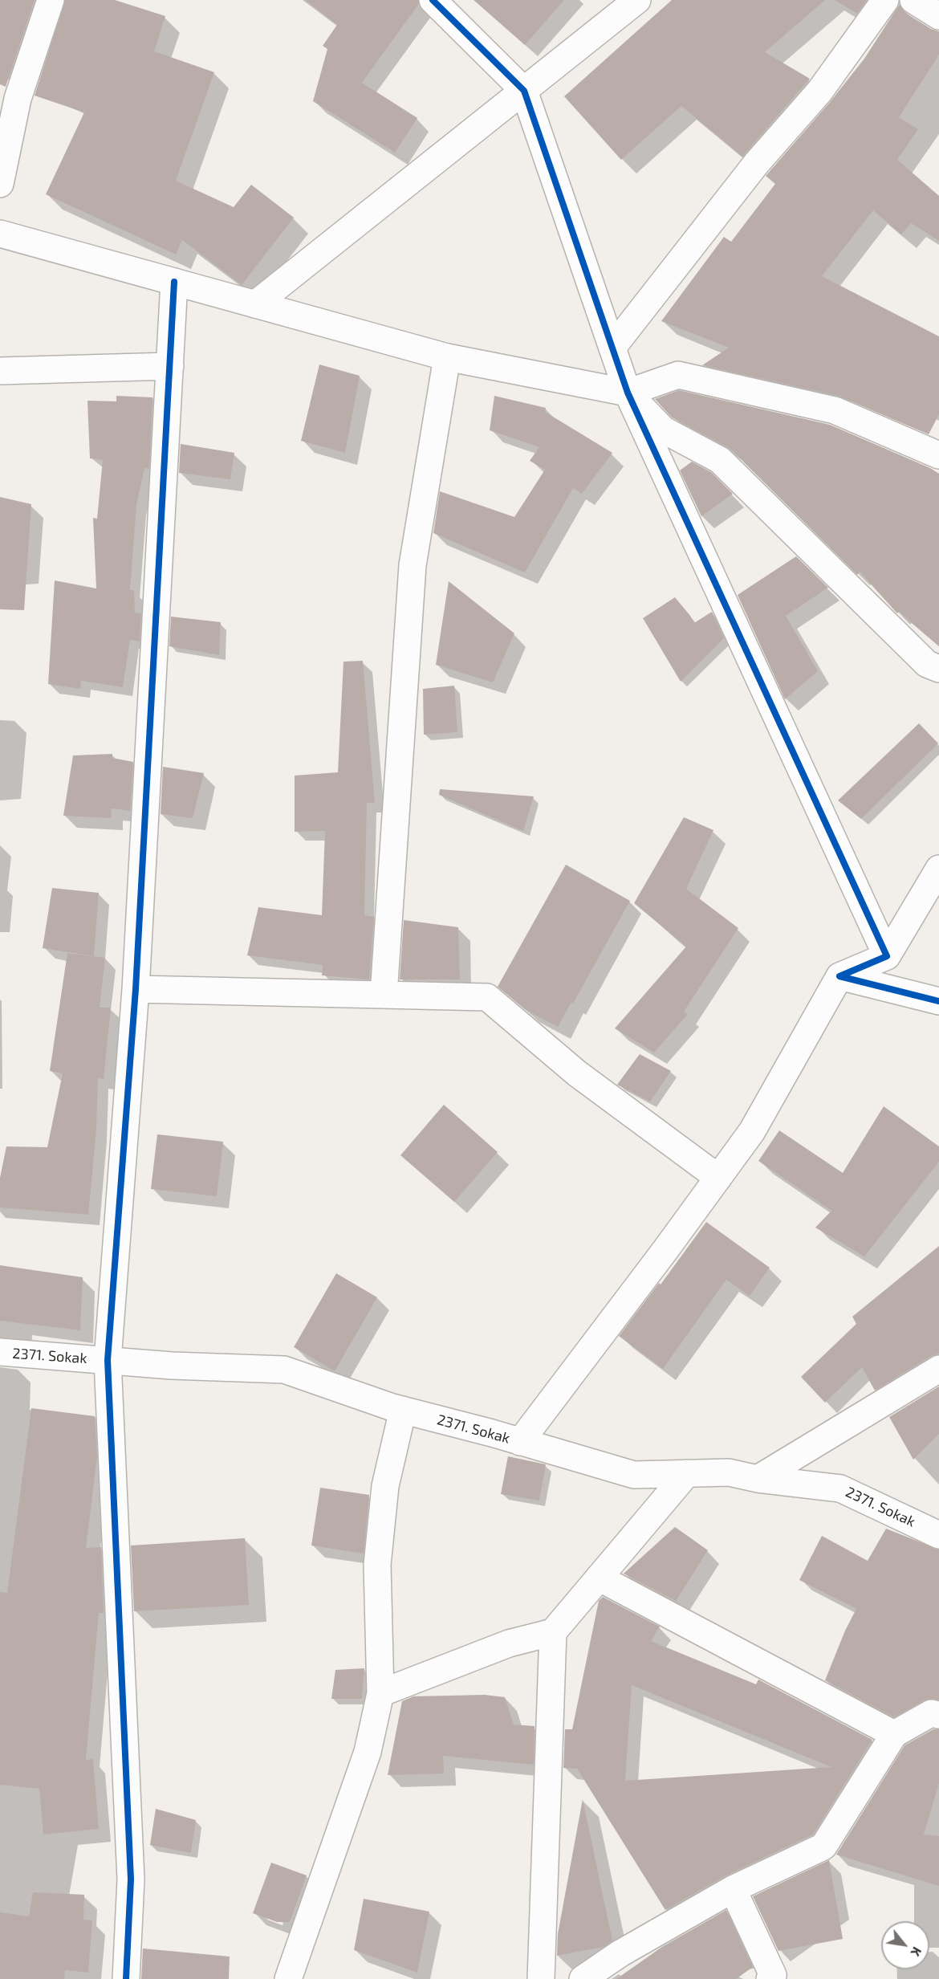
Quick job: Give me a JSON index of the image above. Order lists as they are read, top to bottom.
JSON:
{
  "streets": {
    "street": ["2371. Sokak"]
  },
  "north": "bottom right"
}
